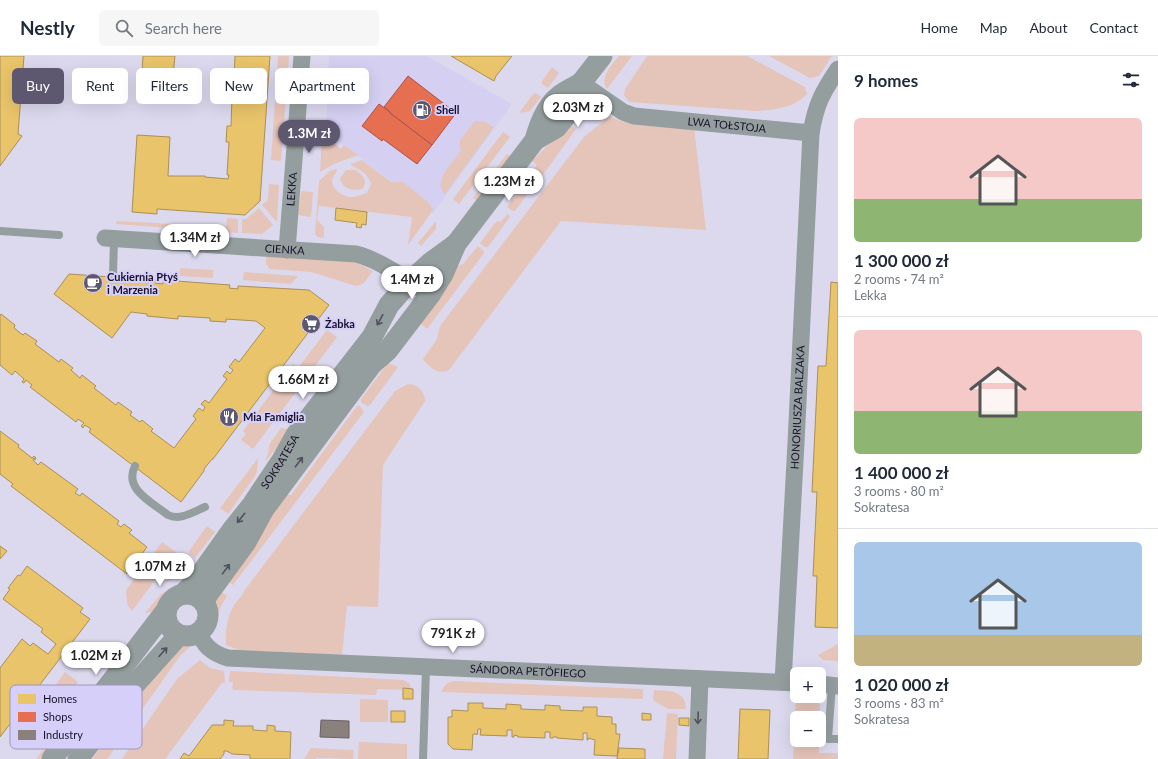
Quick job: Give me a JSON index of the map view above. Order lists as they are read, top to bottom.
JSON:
{
  "streets": {
    "street": [
      "LWA TOŁSTOJA",
      "LEKKA",
      "CIENKA",
      "HONORIUSZA BALZAKA",
      "SOKRATESA",
      "SÁNDORA PETÖFIEGO"
    ]
  },
  "crossings": [
    ["LWA TOŁSTOJA", "HONORIUSZA BALZAKA"],
    ["LWA TOŁSTOJA", "SOKRATESA"],
    ["LEKKA", "CIENKA"],
    ["CIENKA", "SOKRATESA"],
    ["SOKRATESA", "SÁNDORA PETÖFIEGO"]
  ],
  "places": {
    "fuel station": ["Shell"],
    "cafe": ["Cukiernia Ptyś i Marzenia"],
    "supermarket": ["Żabka"],
    "restaurant": ["Mia Famiglia"]
  },
  "legend": ["Homes", "Shops", "Industry"],
  "page": {
    "header": "Nestly",
    "search": "Search here",
    "nav": [
      "Home",
      "Map",
      "About",
      "Contact"
    ],
    "heading": "9 homes",
    "chip": [
      "Buy",
      "Rent",
      "Filters",
      "New",
      "Apartment"
    ],
    "price": [
      "2.03M zł",
      "1.3M zł",
      "1.23M zł",
      "1.34M zł",
      "1.4M zł",
      "1.66M zł",
      "1.07M zł",
      "791K zł",
      "1.02M zł"
    ],
    "list": [
      {
        "name": "1 300 000 zł",
        "note": "2 rooms · 74 m² · Lekka"
      },
      {
        "name": "1 400 000 zł",
        "note": "3 rooms · 80 m² · Sokratesa"
      },
      {
        "name": "1 020 000 zł",
        "note": "3 rooms · 83 m² · Sokratesa"
      }
    ],
    "map_buttons": ["+", "−"]
  }
}
